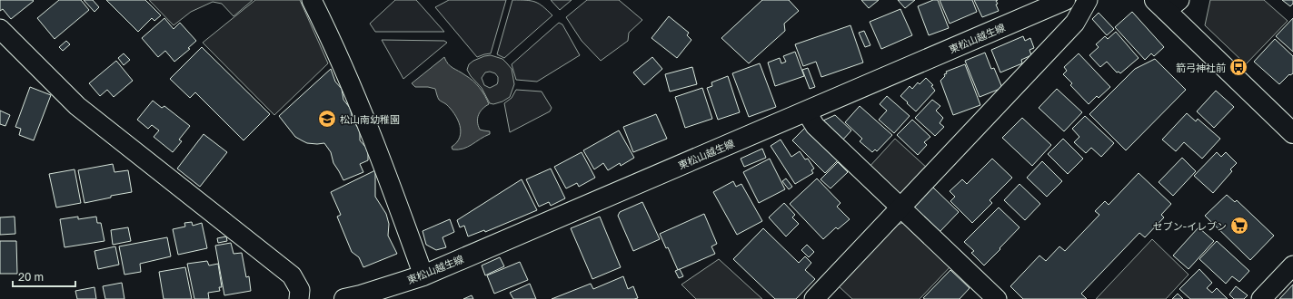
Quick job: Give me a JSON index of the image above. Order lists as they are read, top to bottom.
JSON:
{
  "streets": {
    "main road": ["東松山越生線"]
  },
  "places": {
    "bus stop": ["箭弓神社前"],
    "school or university": ["松山南幼稚園"],
    "supermarket": ["セブン-イレブン"]
  },
  "scale_bar": "20 m"
}
